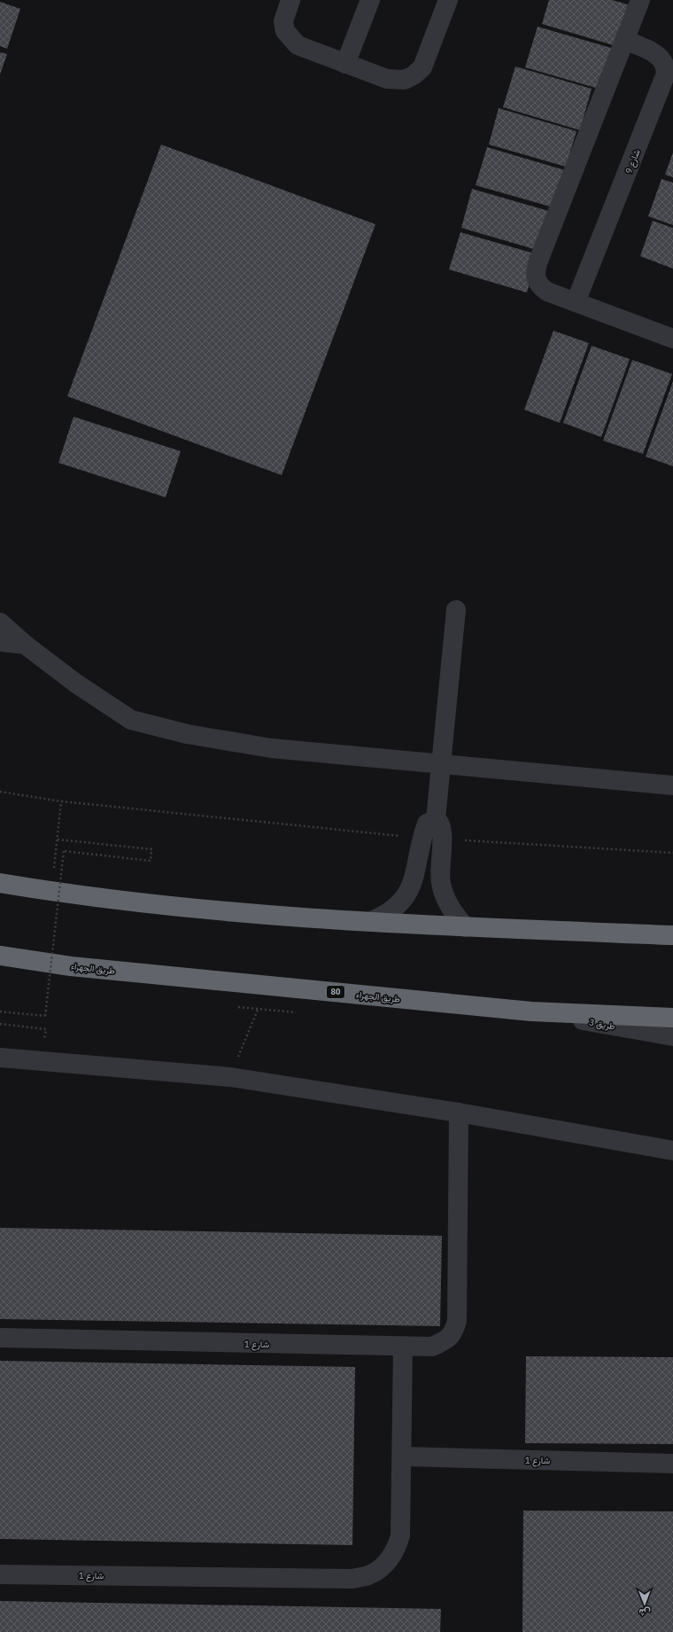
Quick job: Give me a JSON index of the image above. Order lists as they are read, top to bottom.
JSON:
{
  "streets": {
    "highway": ["طريق الجهراء", "80"],
    "street": ["شارع 9", "طريق 3", "شارع 1"]
  },
  "crossings": [
    ["طريق الجهراء", "طريق 3"]
  ],
  "north": "bottom"
}
